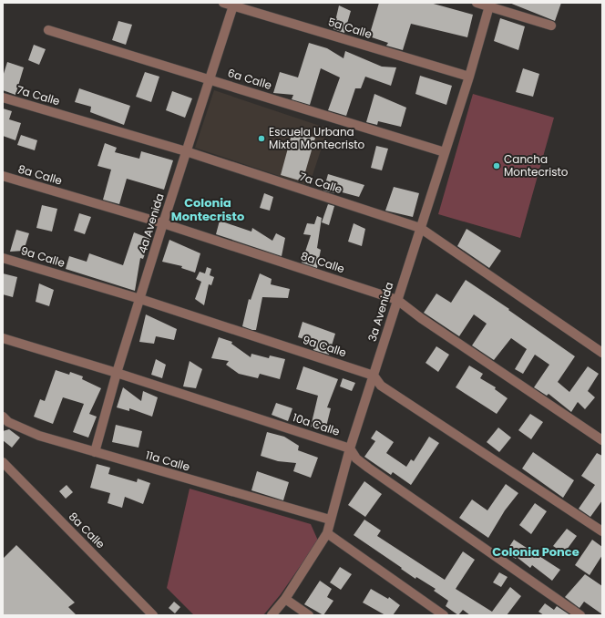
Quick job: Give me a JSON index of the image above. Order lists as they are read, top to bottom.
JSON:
{
  "streets": {
    "street": [
      "5a Calle",
      "6a Calle",
      "7a Calle",
      "8a Calle",
      "4a Avenida",
      "9a Calle",
      "3a Avenida",
      "10a Calle",
      "11a Calle"
    ]
  },
  "crossings": [
    ["5a Calle", "4a Avenida"],
    ["5a Calle", "3a Avenida"],
    ["6a Calle", "4a Avenida"],
    ["6a Calle", "3a Avenida"],
    ["7a Calle", "4a Avenida"],
    ["7a Calle", "3a Avenida"],
    ["8a Calle", "4a Avenida"],
    ["8a Calle", "3a Avenida"],
    ["4a Avenida", "9a Calle"],
    ["4a Avenida", "10a Calle"],
    ["4a Avenida", "11a Calle"],
    ["9a Calle", "3a Avenida"],
    ["3a Avenida", "10a Calle"],
    ["3a Avenida", "11a Calle"]
  ],
  "districts": ["Colonia Montecristo", "Colonia Ponce"],
  "places": ["Escuela Urbana Mixta Montecristo", "Cancha Montecristo"]
}
